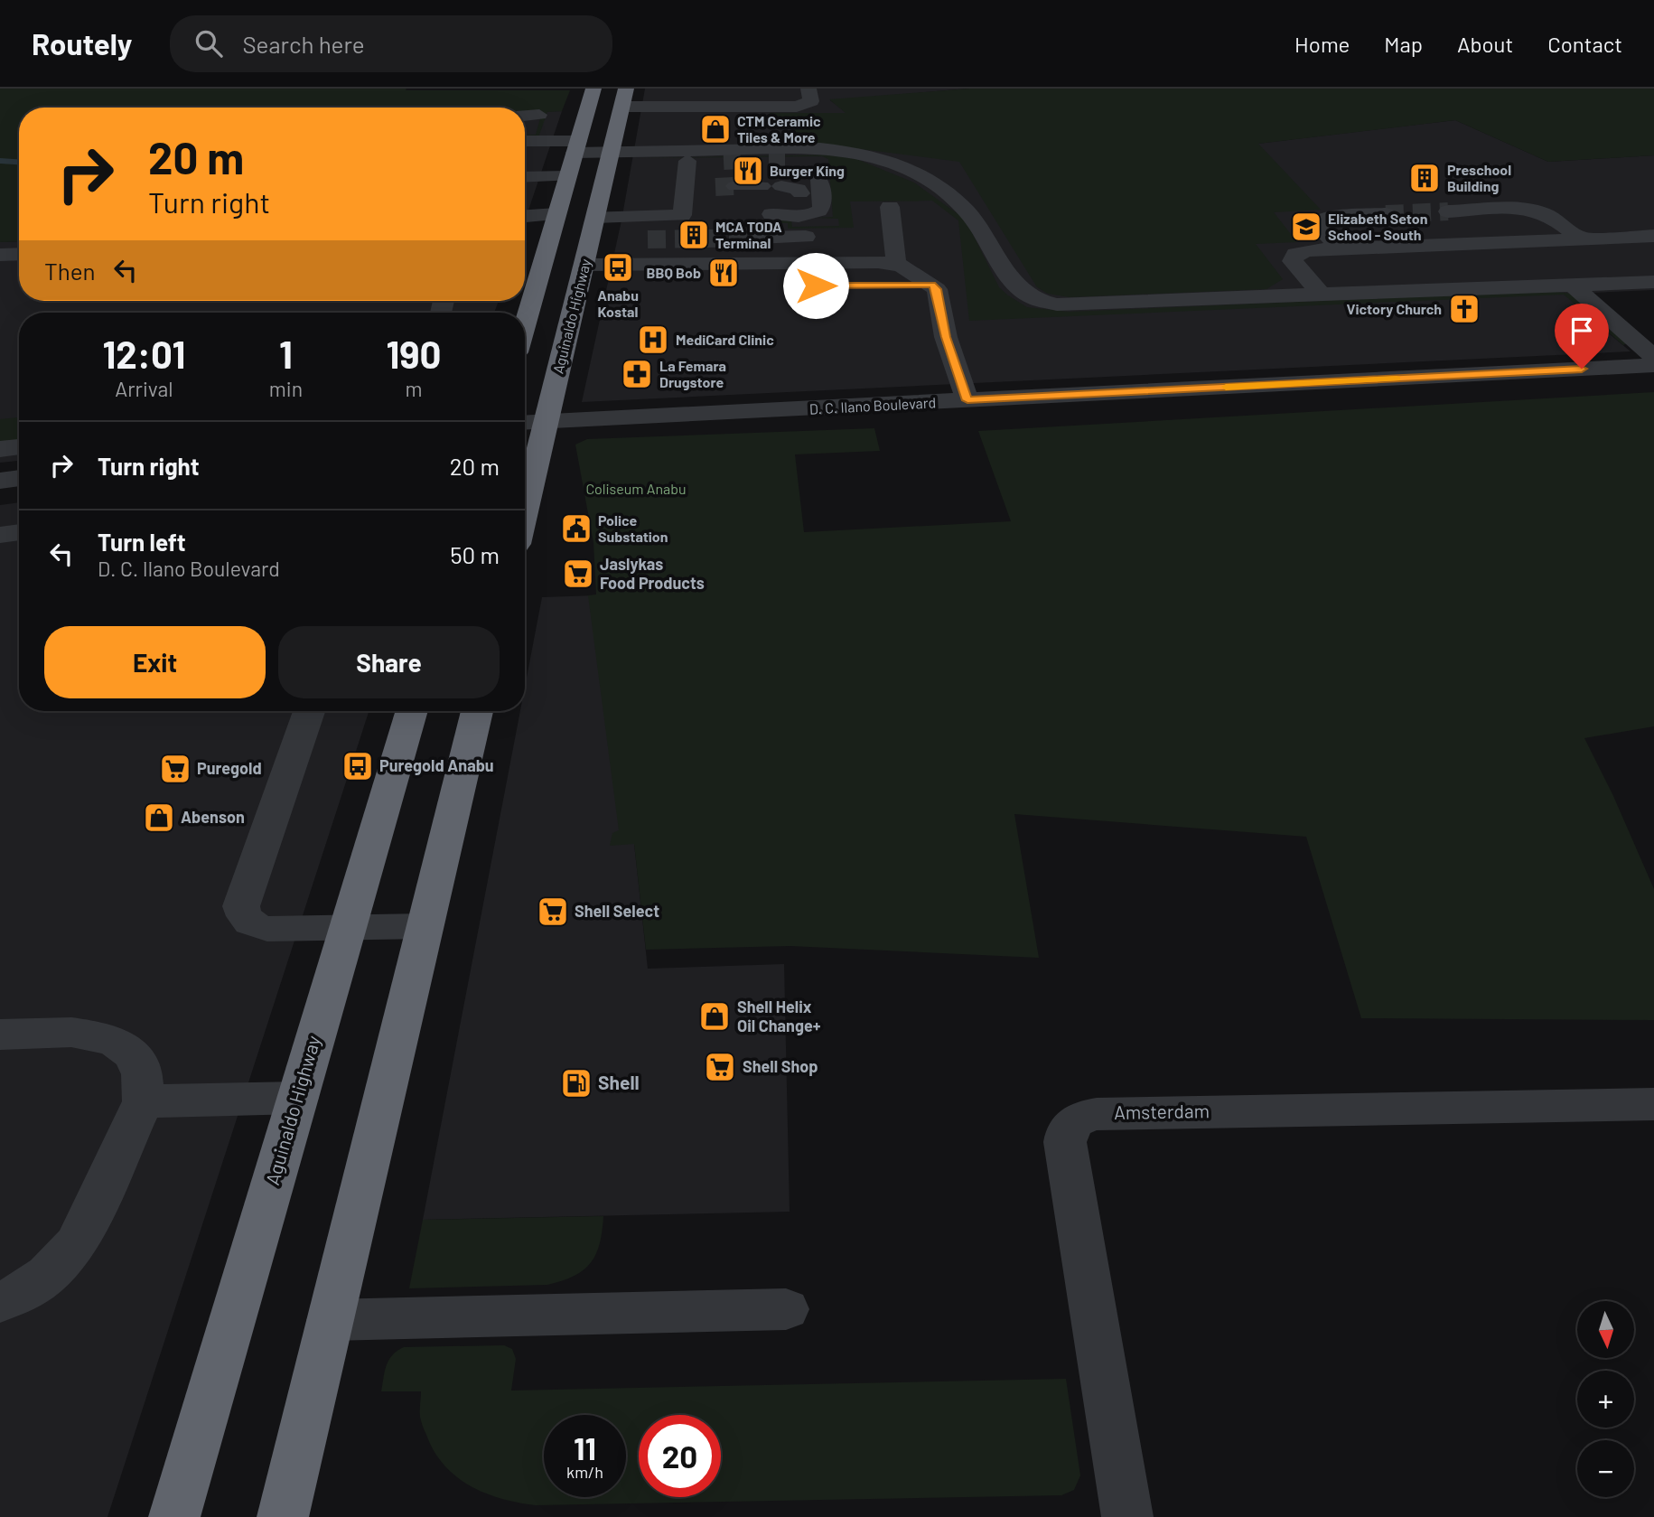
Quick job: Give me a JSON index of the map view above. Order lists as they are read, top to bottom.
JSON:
{
  "streets": {
    "highway": ["Aguinaldo Highway"],
    "street": ["D. C. Ilano Boulevard", "Amsterdam"]
  },
  "crossings": [
    ["Aguinaldo Highway", "D. C. Ilano Boulevard"]
  ],
  "parks": ["Coliseum Anabu"],
  "places": {
    "shop": ["CTM Ceramic Tiles & More", "Abenson", "Shell Helix Oil Change+"],
    "restaurant": ["Burger King", "BBQ Bob"],
    "building": ["Preschool Building", "MCA TODA Terminal"],
    "school or university": ["Elizabeth Seton School - South"],
    "bus stop": ["Anabu Kostal", "Puregold Anabu"],
    "church": ["Victory Church"],
    "hospital": ["MediCard Clinic"],
    "pharmacy": ["La Femara Drugstore"],
    "public building": ["Police Substation"],
    "supermarket": [
      "Jaslykas Food Products",
      "Puregold",
      "Shell Select",
      "Shell Shop"
    ],
    "fuel station": ["Shell"]
  },
  "north": "bottom",
  "page": {
    "header": "Routely",
    "search": "Search here",
    "nav": [
      "Home",
      "Map",
      "About",
      "Contact"
    ],
    "turn": ["20 m", "Turn right"],
    "then": "Then",
    "eta": [
      "12:01",
      "Arrival",
      "1",
      "min",
      "190",
      "m"
    ],
    "list": [
      {
        "name": "Turn right",
        "value": "20 m"
      },
      {
        "name": "Turn left",
        "note": "D. C. Ilano Boulevard",
        "value": "50 m"
      }
    ],
    "buttons": ["Exit", "Share"],
    "map_buttons": ["+", "−"],
    "speed": "11 km/h",
    "limit": "20"
  }
}
